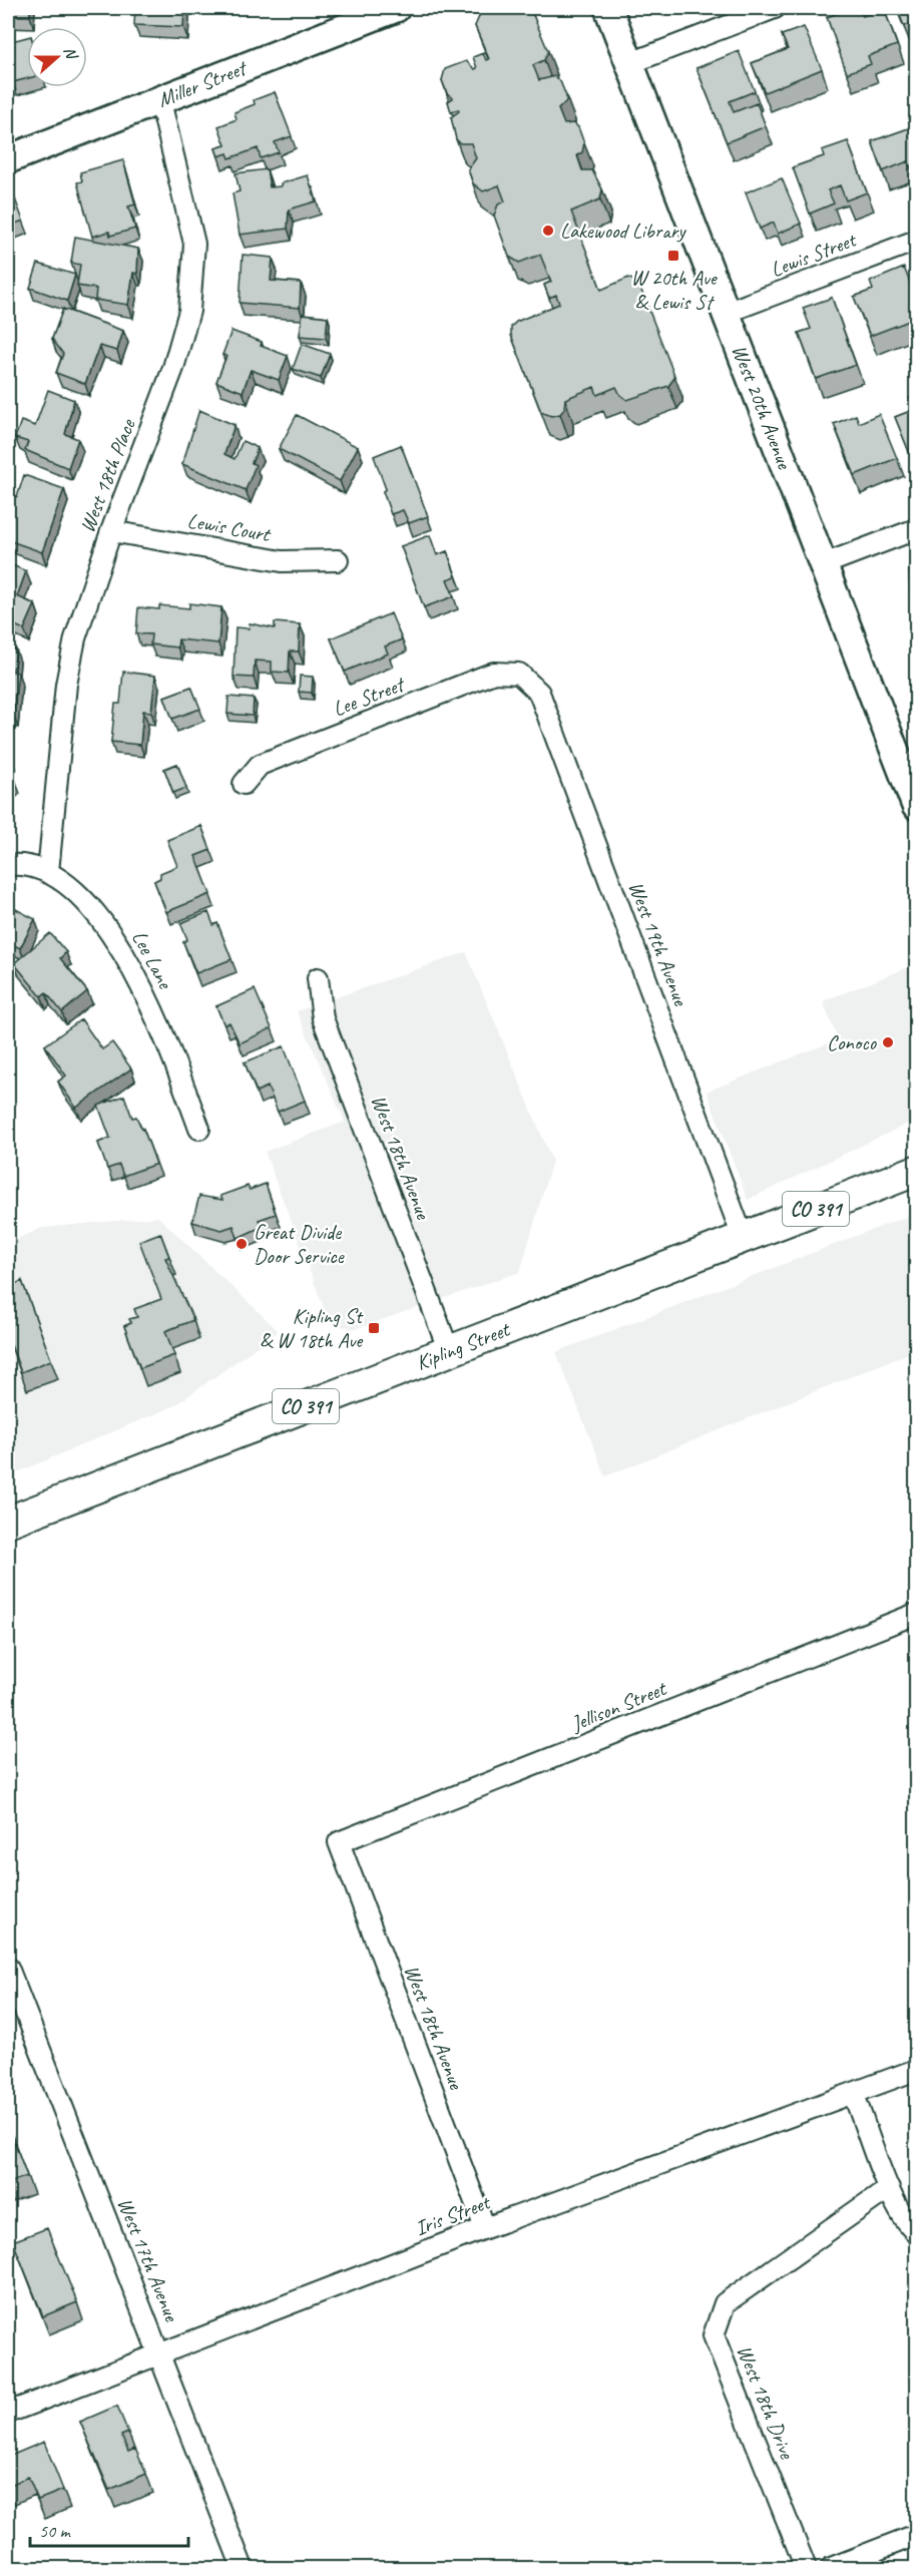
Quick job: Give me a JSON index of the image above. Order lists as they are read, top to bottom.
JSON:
{
  "streets": {
    "main road": ["CO 391", "Kipling Street"],
    "street": [
      "Miller Street",
      "Lewis Street",
      "West 20th Avenue",
      "West 18th Place",
      "Lewis Court",
      "Lee Street",
      "West 19th Avenue",
      "Lee Lane",
      "West 18th Avenue",
      "Jellison Street",
      "Iris Street",
      "West 17th Avenue",
      "West 18th Drive"
    ]
  },
  "crossings": [
    ["Miller Street", "West 18th Place"],
    ["Lewis Street", "West 20th Avenue"],
    ["West 18th Place", "Lewis Court"],
    ["West 18th Place", "Lee Lane"],
    ["Lee Street", "West 19th Avenue"],
    ["West 19th Avenue", "Kipling Street"],
    ["West 18th Avenue", "Kipling Street"],
    ["West 18th Avenue", "Jellison Street"],
    ["West 18th Avenue", "Iris Street"],
    ["Iris Street", "West 17th Avenue"]
  ],
  "places": {
    "other": ["Lakewood Library", "Conoco", "Great Divide Door Service"],
    "transit": ["W 20th Ave & Lewis St", "Kipling St & W 18th Ave"]
  },
  "scale_bar": "50 m",
  "north": "right"
}
